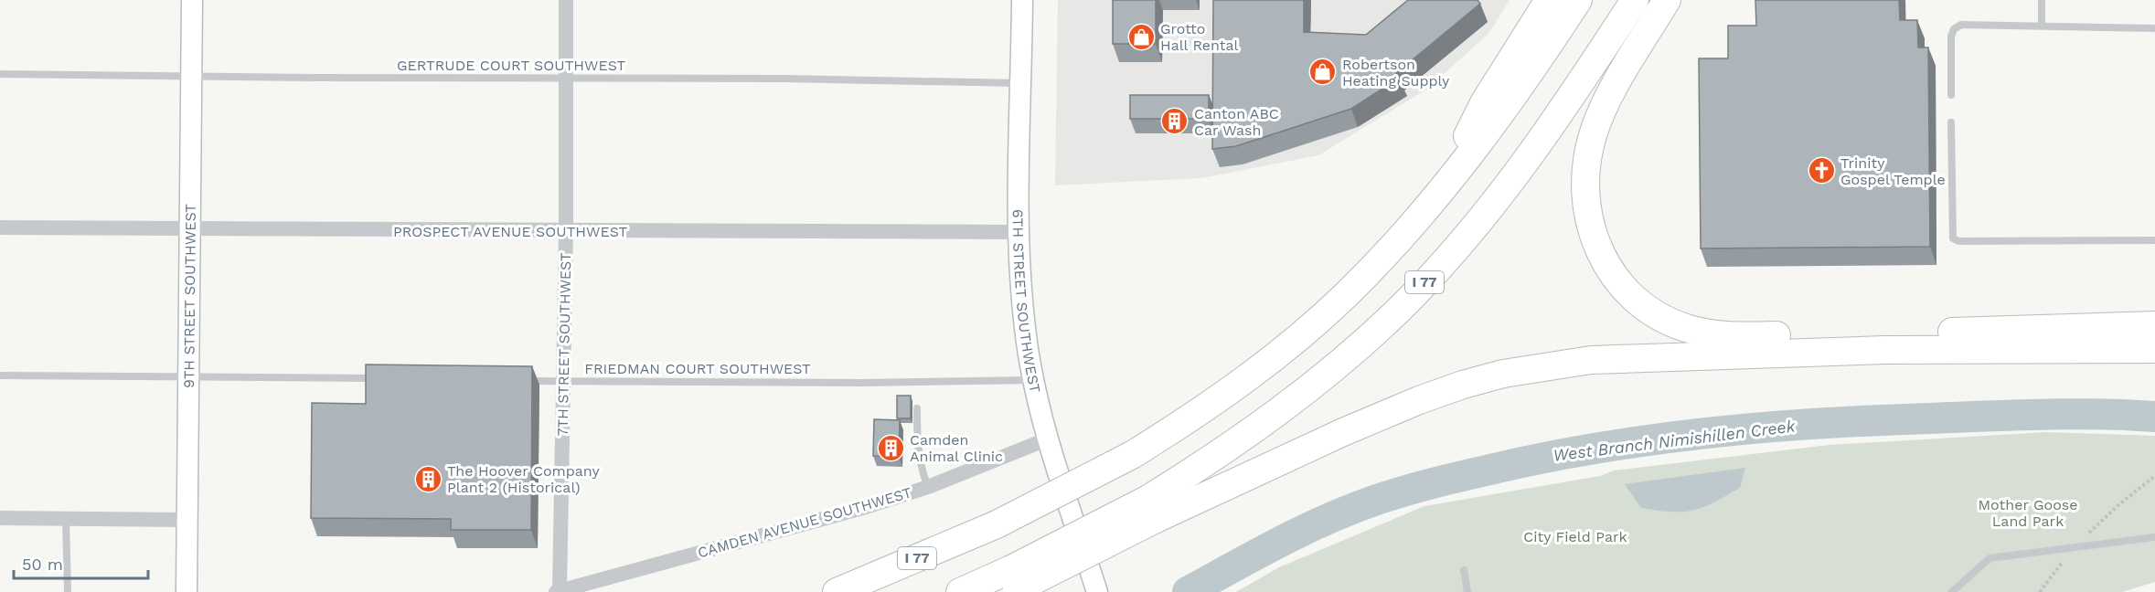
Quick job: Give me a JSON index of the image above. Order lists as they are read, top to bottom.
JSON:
{
  "streets": {
    "highway": ["I 77"],
    "street": [
      "PROSPECT AVENUE SOUTHWEST",
      "9TH STREET SOUTHWEST",
      "6TH STREET SOUTHWEST",
      "7TH STREET SOUTHWEST",
      "CAMDEN AVENUE SOUTHWEST"
    ],
    "lane": ["GERTRUDE COURT SOUTHWEST", "FRIEDMAN COURT SOUTHWEST"]
  },
  "crossings": [
    ["GERTRUDE COURT SOUTHWEST", "9TH STREET SOUTHWEST"],
    ["GERTRUDE COURT SOUTHWEST", "6TH STREET SOUTHWEST"],
    ["GERTRUDE COURT SOUTHWEST", "7TH STREET SOUTHWEST"],
    ["PROSPECT AVENUE SOUTHWEST", "9TH STREET SOUTHWEST"],
    ["PROSPECT AVENUE SOUTHWEST", "6TH STREET SOUTHWEST"],
    ["PROSPECT AVENUE SOUTHWEST", "7TH STREET SOUTHWEST"],
    ["6TH STREET SOUTHWEST", "FRIEDMAN COURT SOUTHWEST"],
    ["6TH STREET SOUTHWEST", "CAMDEN AVENUE SOUTHWEST"],
    ["7TH STREET SOUTHWEST", "FRIEDMAN COURT SOUTHWEST"],
    ["7TH STREET SOUTHWEST", "CAMDEN AVENUE SOUTHWEST"]
  ],
  "water": ["West Branch Nimishillen Creek"],
  "parks": ["Mother Goose Land Park", "City Field Park"],
  "places": {
    "shop": ["Grotto Hall Rental", "Robertson Heating Supply"],
    "building": ["Canton ABC Car Wash", "Camden Animal Clinic", "The Hoover Company Plant 2 (Historical)"],
    "church": ["Trinity Gospel Temple"]
  },
  "scale_bar": "50 m"
}
